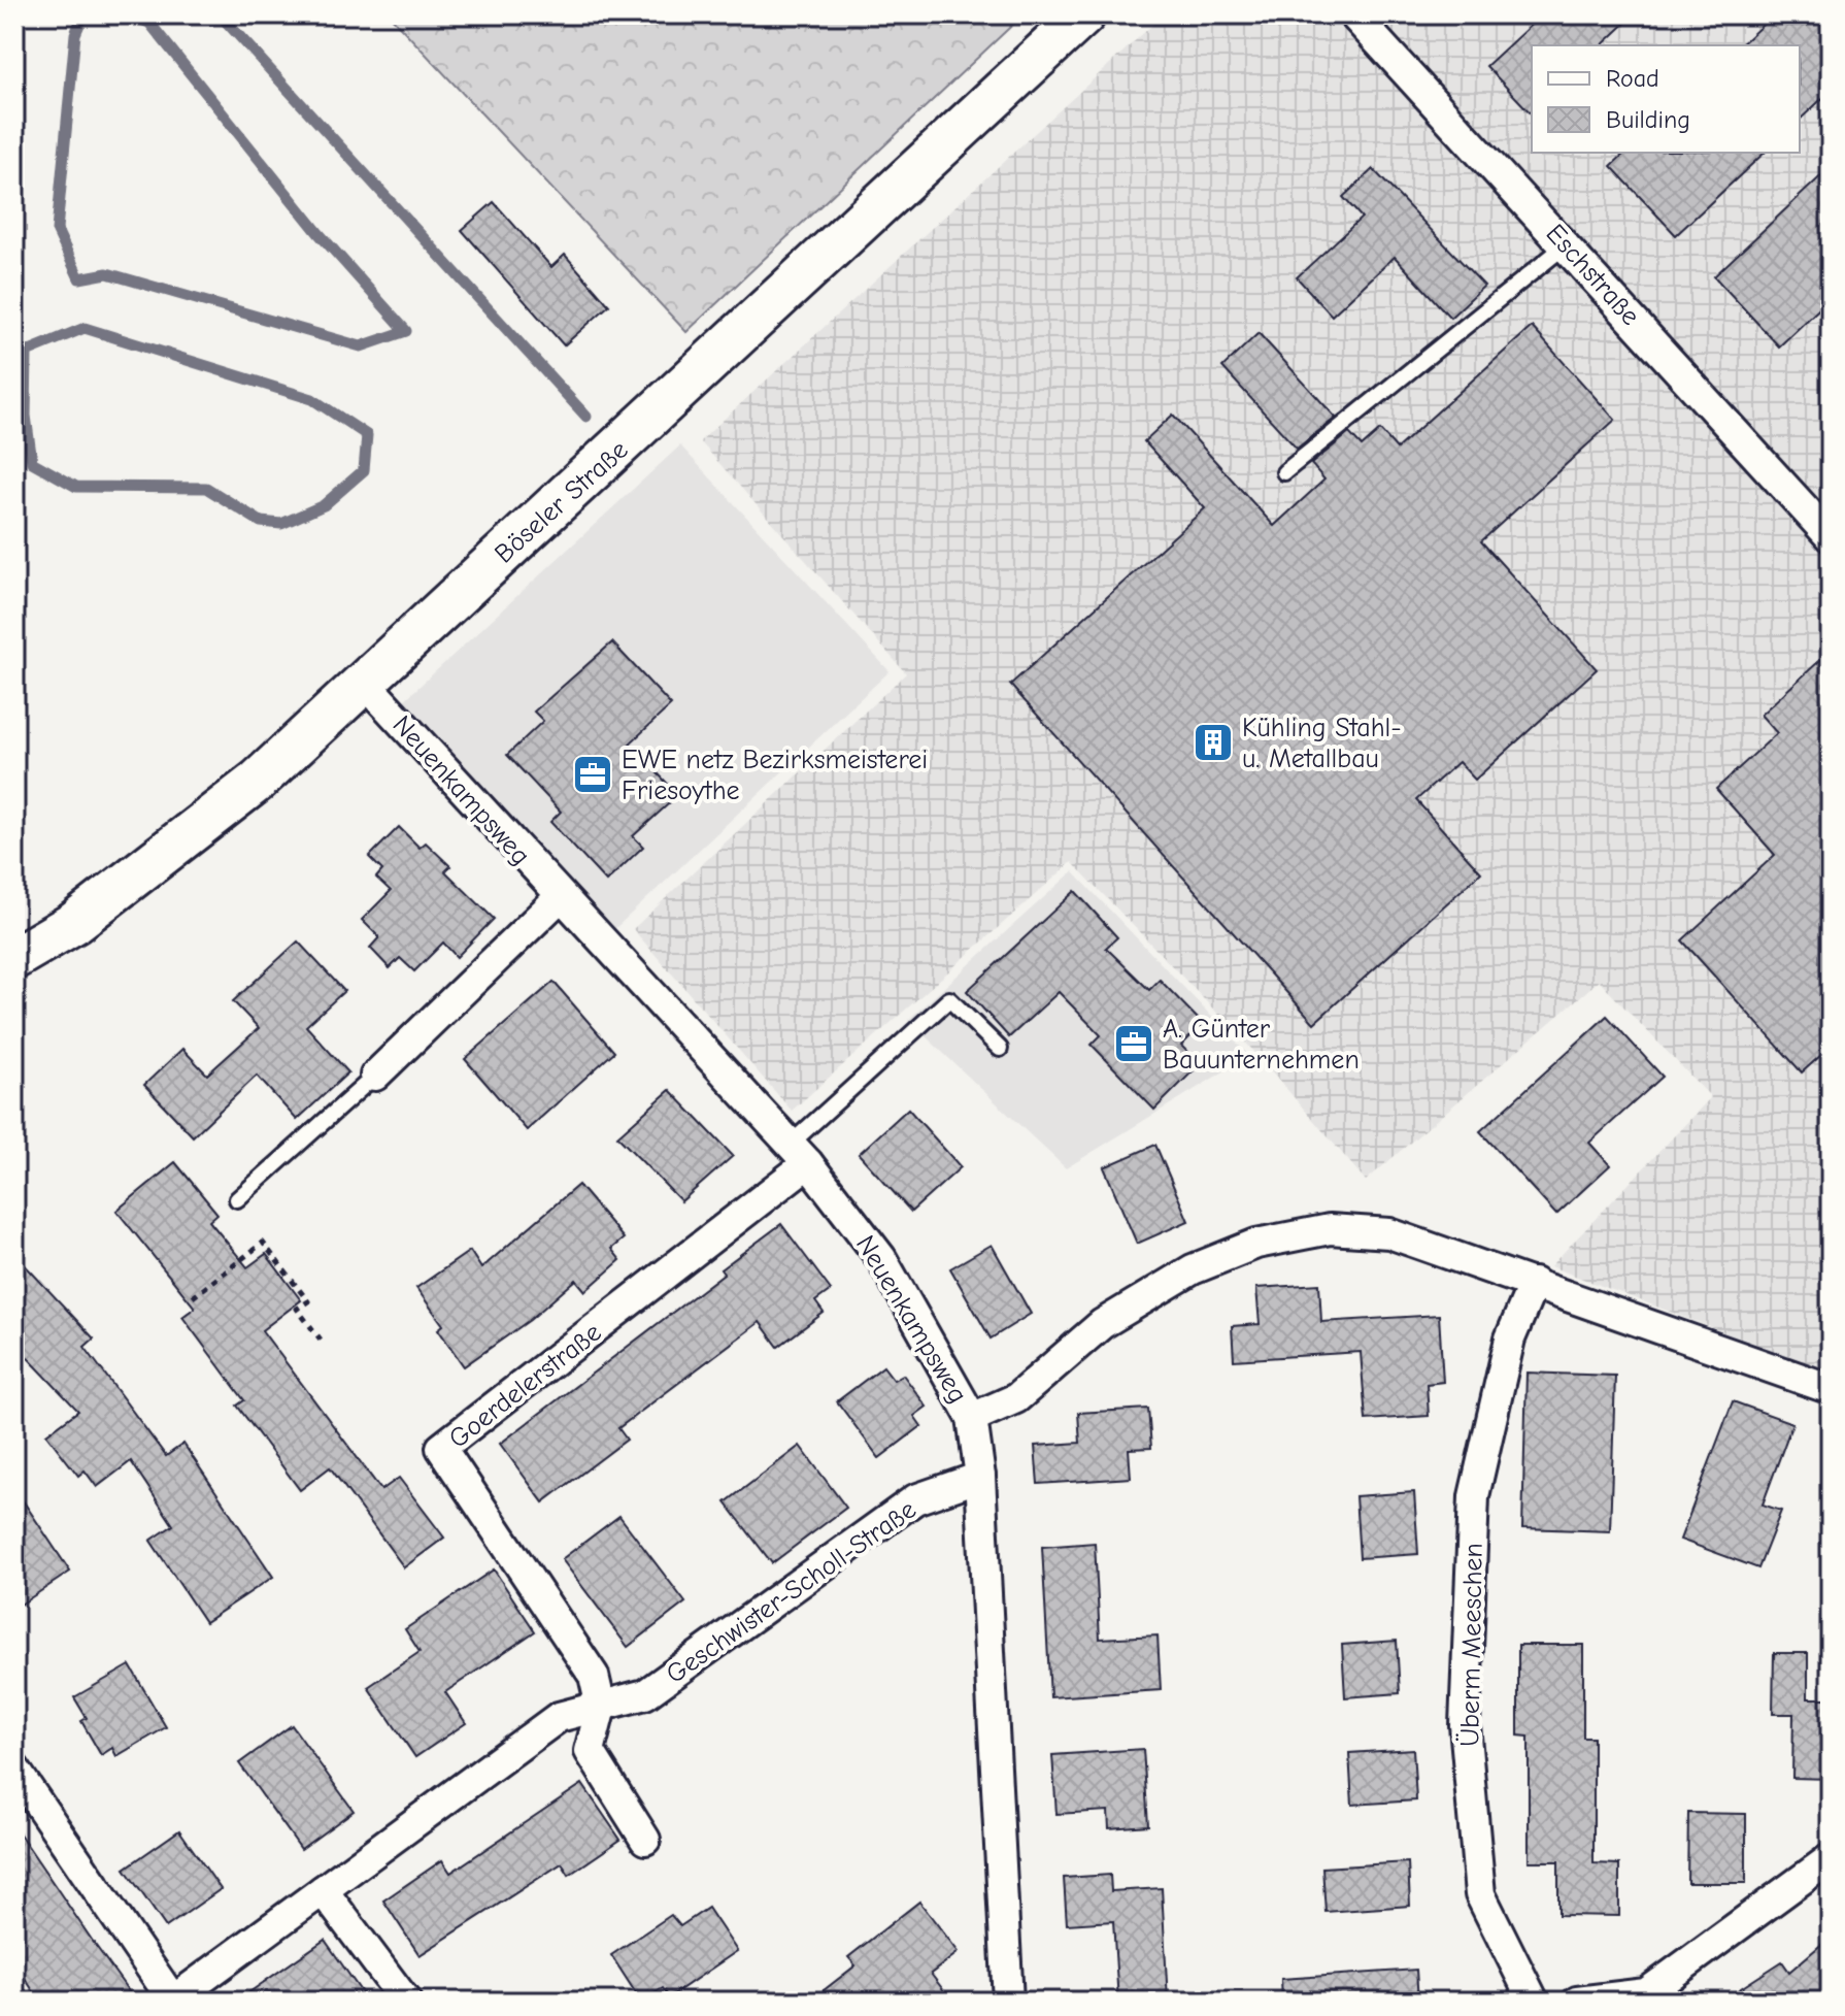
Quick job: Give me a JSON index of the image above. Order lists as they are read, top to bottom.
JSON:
{
  "streets": {
    "main road": ["Böseler Straße"],
    "street": [
      "Eschstraße",
      "Neuenkampsweg",
      "Goerdelerstraße",
      "Geschwister-Scholl-Straße",
      "Überm Meeschen"
    ]
  },
  "crossings": [
    ["Böseler Straße", "Neuenkampsweg"],
    ["Neuenkampsweg", "Goerdelerstraße"],
    ["Neuenkampsweg", "Geschwister-Scholl-Straße"],
    ["Goerdelerstraße", "Geschwister-Scholl-Straße"]
  ],
  "places": {
    "building": ["Kühling Stahl- u. Metallbau"],
    "office": ["EWE netz Bezirksmeisterei Friesoythe", "A. Günter Bauunternehmen"]
  },
  "legend": ["Road", "Building"]
}
